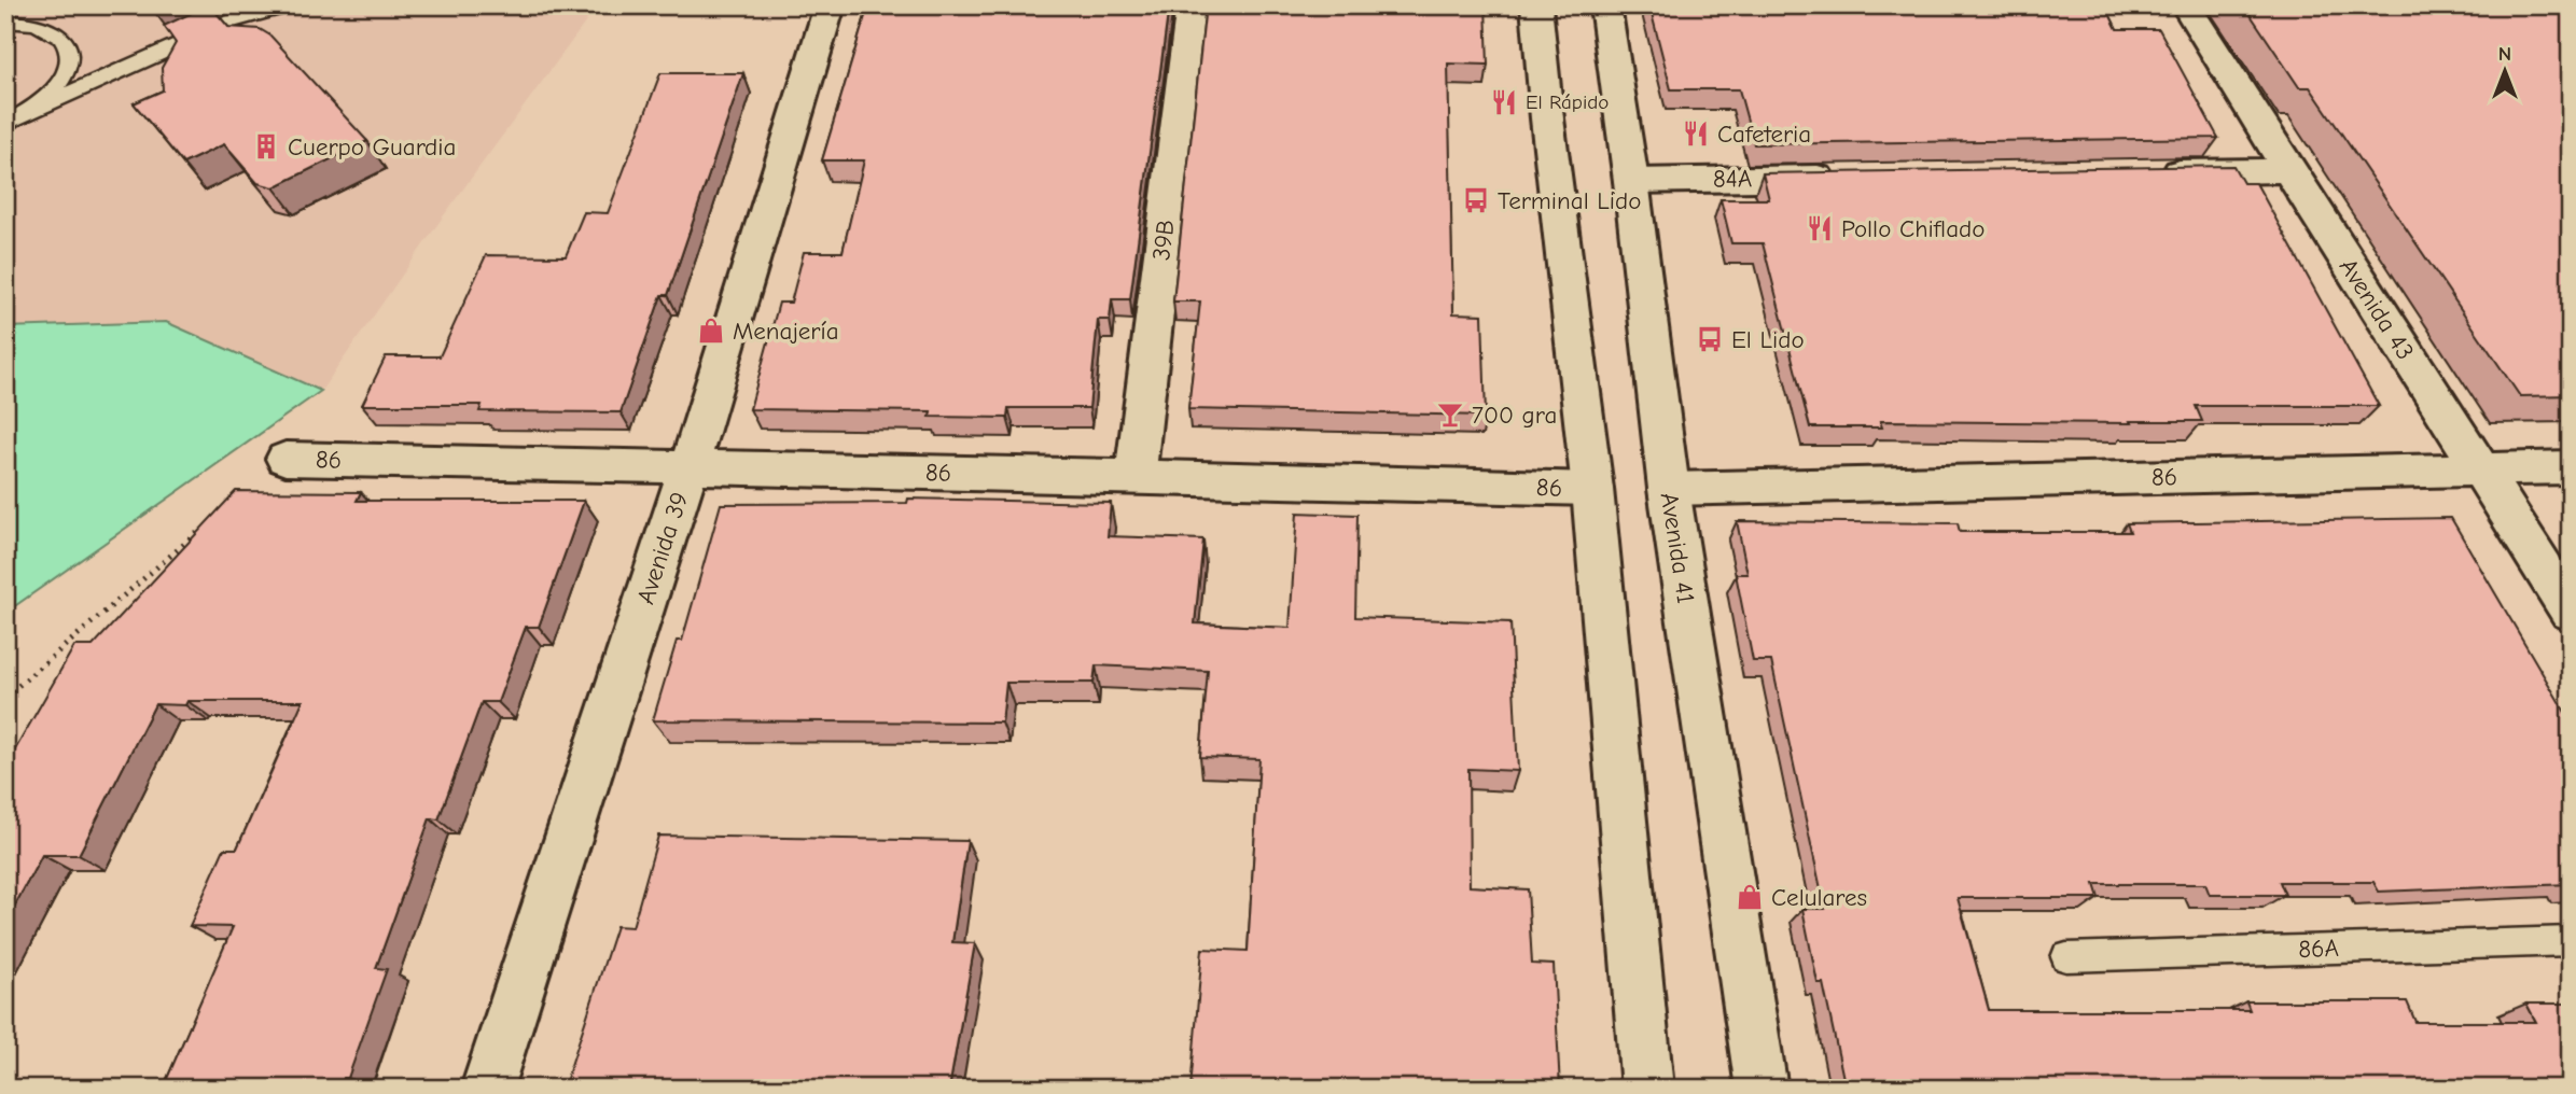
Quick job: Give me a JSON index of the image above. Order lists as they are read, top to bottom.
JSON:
{
  "streets": {
    "street": [
      "84A",
      "39B",
      "Avenida 43",
      "86",
      "Avenida 39",
      "Avenida 41"
    ],
    "lane": ["86A"]
  },
  "crossings": [
    ["84A", "Avenida 41"],
    ["39B", "86"],
    ["Avenida 43", "86"],
    ["86", "Avenida 39"],
    ["86", "Avenida 41"]
  ],
  "places": {
    "restaurant": ["El Rápido", "Cafeteria", "Pollo Chiflado"],
    "building": ["Cuerpo Guardia"],
    "bus stop": ["Terminal Lido", "El Lido"],
    "shop": ["Menajería", "Celulares"],
    "bar": ["700 gra"]
  },
  "north": "top"
}
